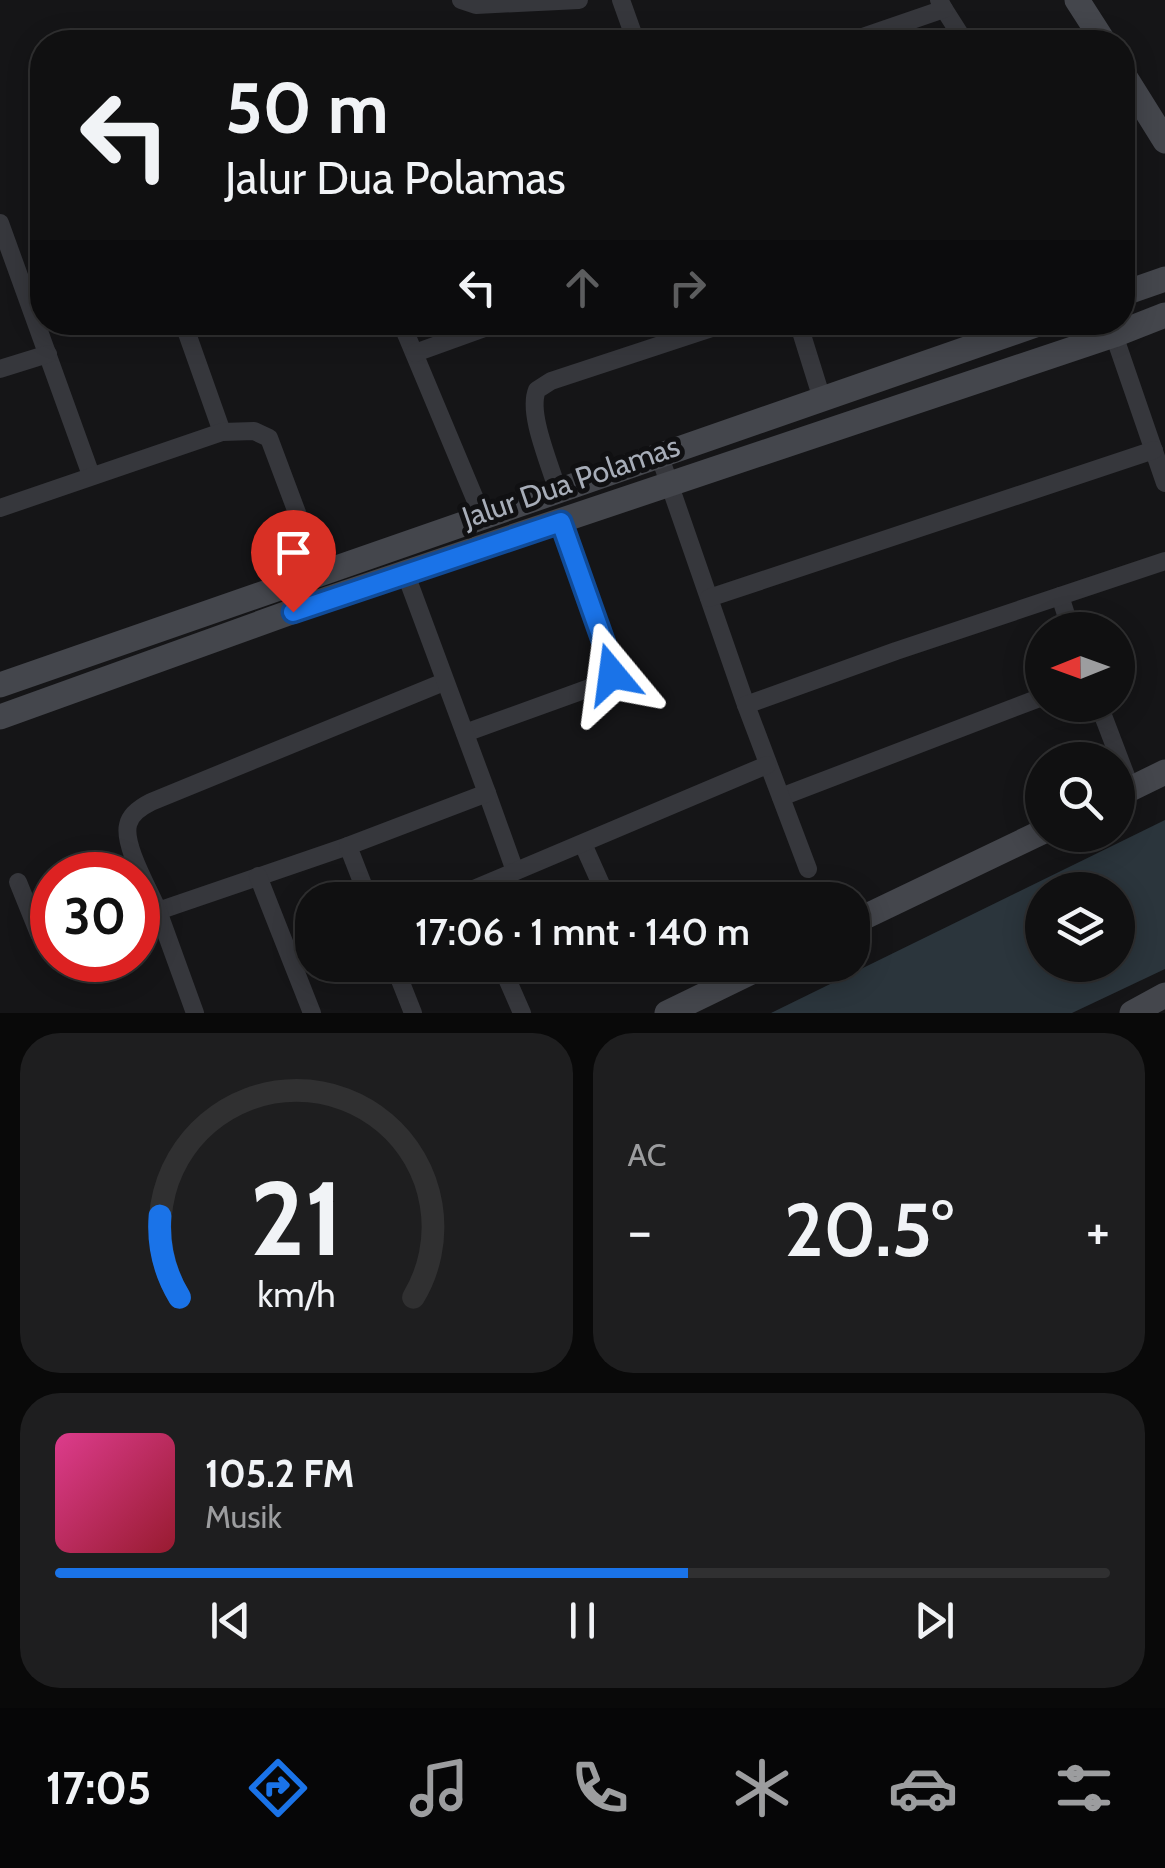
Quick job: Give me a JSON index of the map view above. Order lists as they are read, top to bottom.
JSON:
{
  "streets": {
    "street": ["Jalur Dua Polamas"]
  },
  "north": "left",
  "page": {
    "turn": ["50 m", "Jalur Dua Polamas"],
    "limit": "30",
    "trip": "17:06 · 1 mnt · 140 m",
    "tile": "AC",
    "heat": ["−", "20.5°", "+"],
    "song": ["105.2 FM", "Musik"],
    "tabs": "17:05",
    "gauge": ["21", "km/h"]
  }
}
